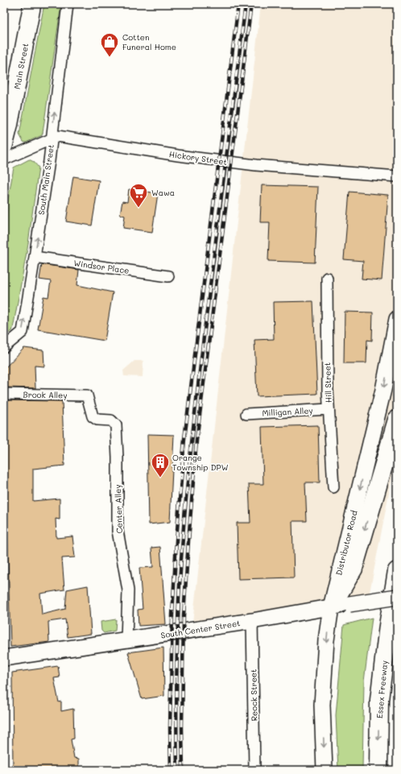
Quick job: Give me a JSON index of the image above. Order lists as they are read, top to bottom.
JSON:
{
  "streets": {
    "highway": ["Essex Freeway"],
    "main road": ["Main Street", "Distributor Road", "South Center Street"],
    "street": [
      "Hickory Street",
      "South Main Street",
      "Windsor Place",
      "Hill Street",
      "Brook Alley",
      "Milligan Alley",
      "Center Alley",
      "Reock Street"
    ]
  },
  "crossings": [
    ["Hickory Street", "South Main Street"],
    ["South Main Street", "Windsor Place"],
    ["Hill Street", "Milligan Alley"],
    ["Brook Alley", "Center Alley"],
    ["Center Alley", "South Center Street"],
    ["Distributor Road", "South Center Street"],
    ["South Center Street", "Reock Street"]
  ],
  "one_way": ["South Main Street", "Distributor Road", "Essex Freeway"],
  "places": {
    "shop": ["Cotten Funeral Home"],
    "supermarket": ["Wawa"],
    "building": ["Orange Township DPW"]
  }
}
